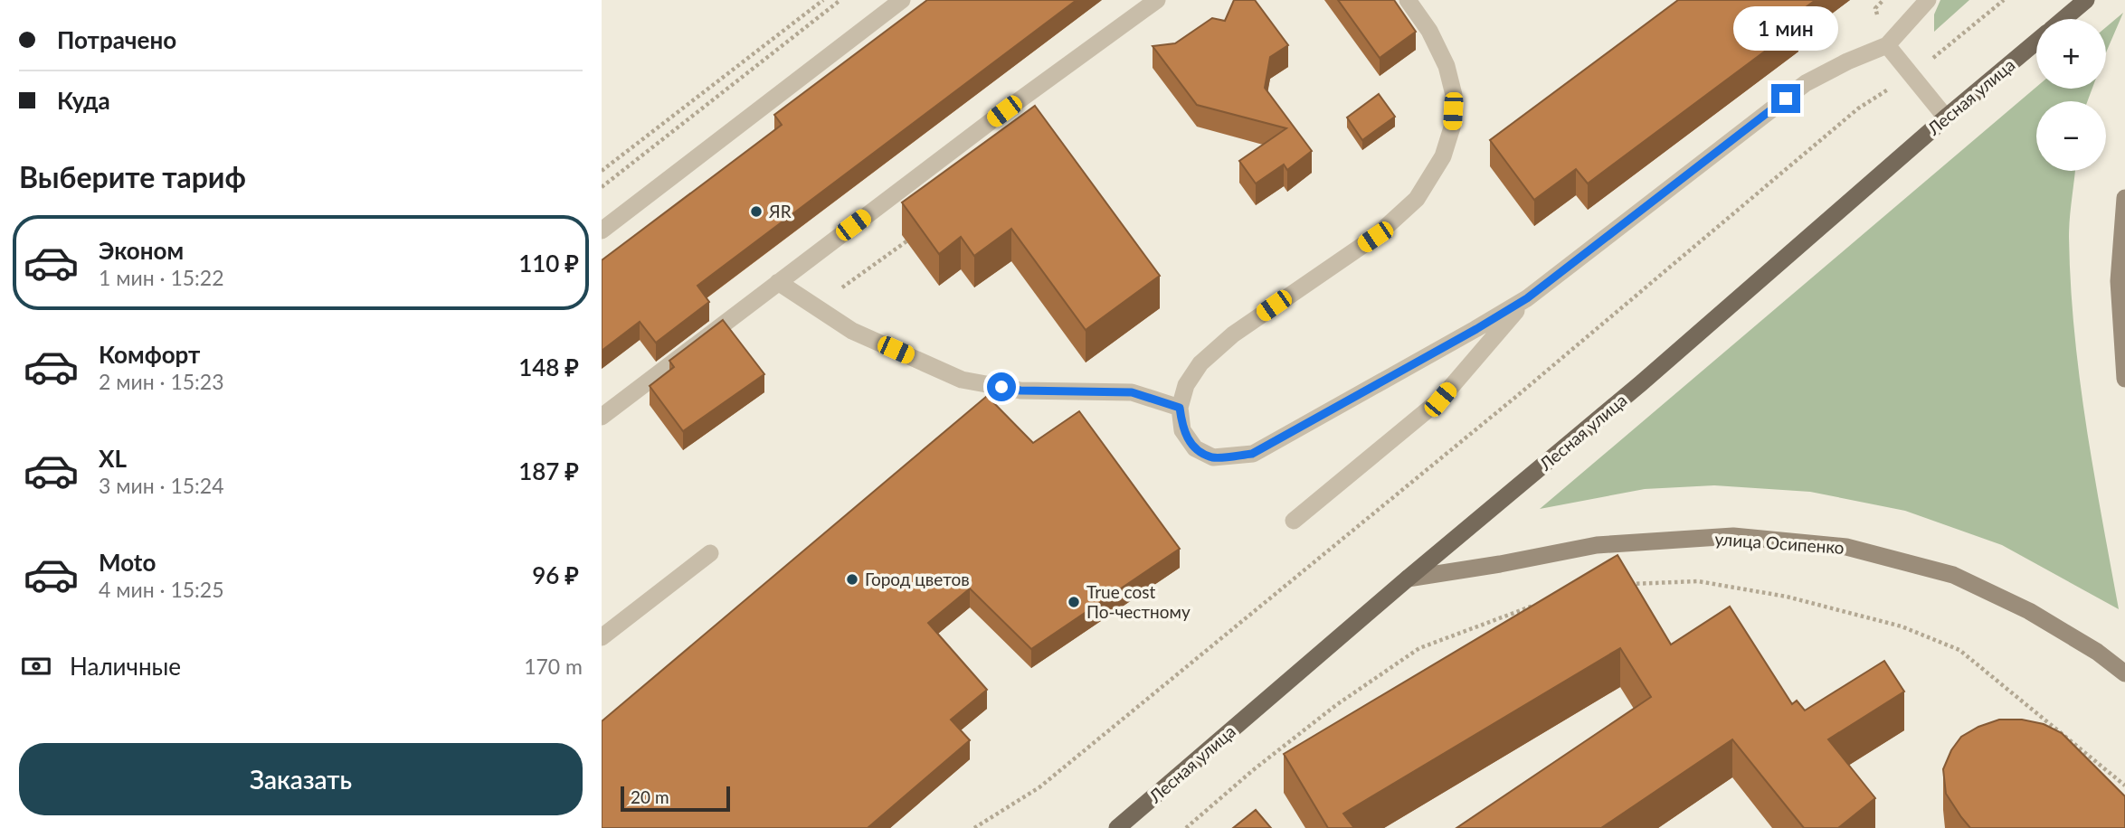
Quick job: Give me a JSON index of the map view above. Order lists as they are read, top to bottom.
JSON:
{
  "streets": {
    "main road": ["Лесная улица", "улица Осипенко"]
  },
  "crossings": [
    ["Лесная улица", "улица Осипенко"]
  ],
  "places": ["ЯR", "Город цветов", "True cost По-честному"],
  "scale_bar": "20 m",
  "page": {
    "banner": ["Потрачено", "Куда"],
    "bubble": "1 мин",
    "map_buttons": ["+", "−"],
    "heading": "Выберите тариф",
    "list": [
      {
        "name": "Эконом",
        "note": "1 мин · 15:22",
        "value": "110 ₽"
      },
      {
        "name": "Комфорт",
        "note": "2 мин · 15:23",
        "value": "148 ₽"
      },
      {
        "name": "XL",
        "note": "3 мин · 15:24",
        "value": "187 ₽"
      },
      {
        "name": "Moto",
        "note": "4 мин · 15:25",
        "value": "96 ₽"
      }
    ],
    "pay": ["Наличные", "170 m"],
    "buttons": "Заказать",
    "scale": "20 m"
  }
}
